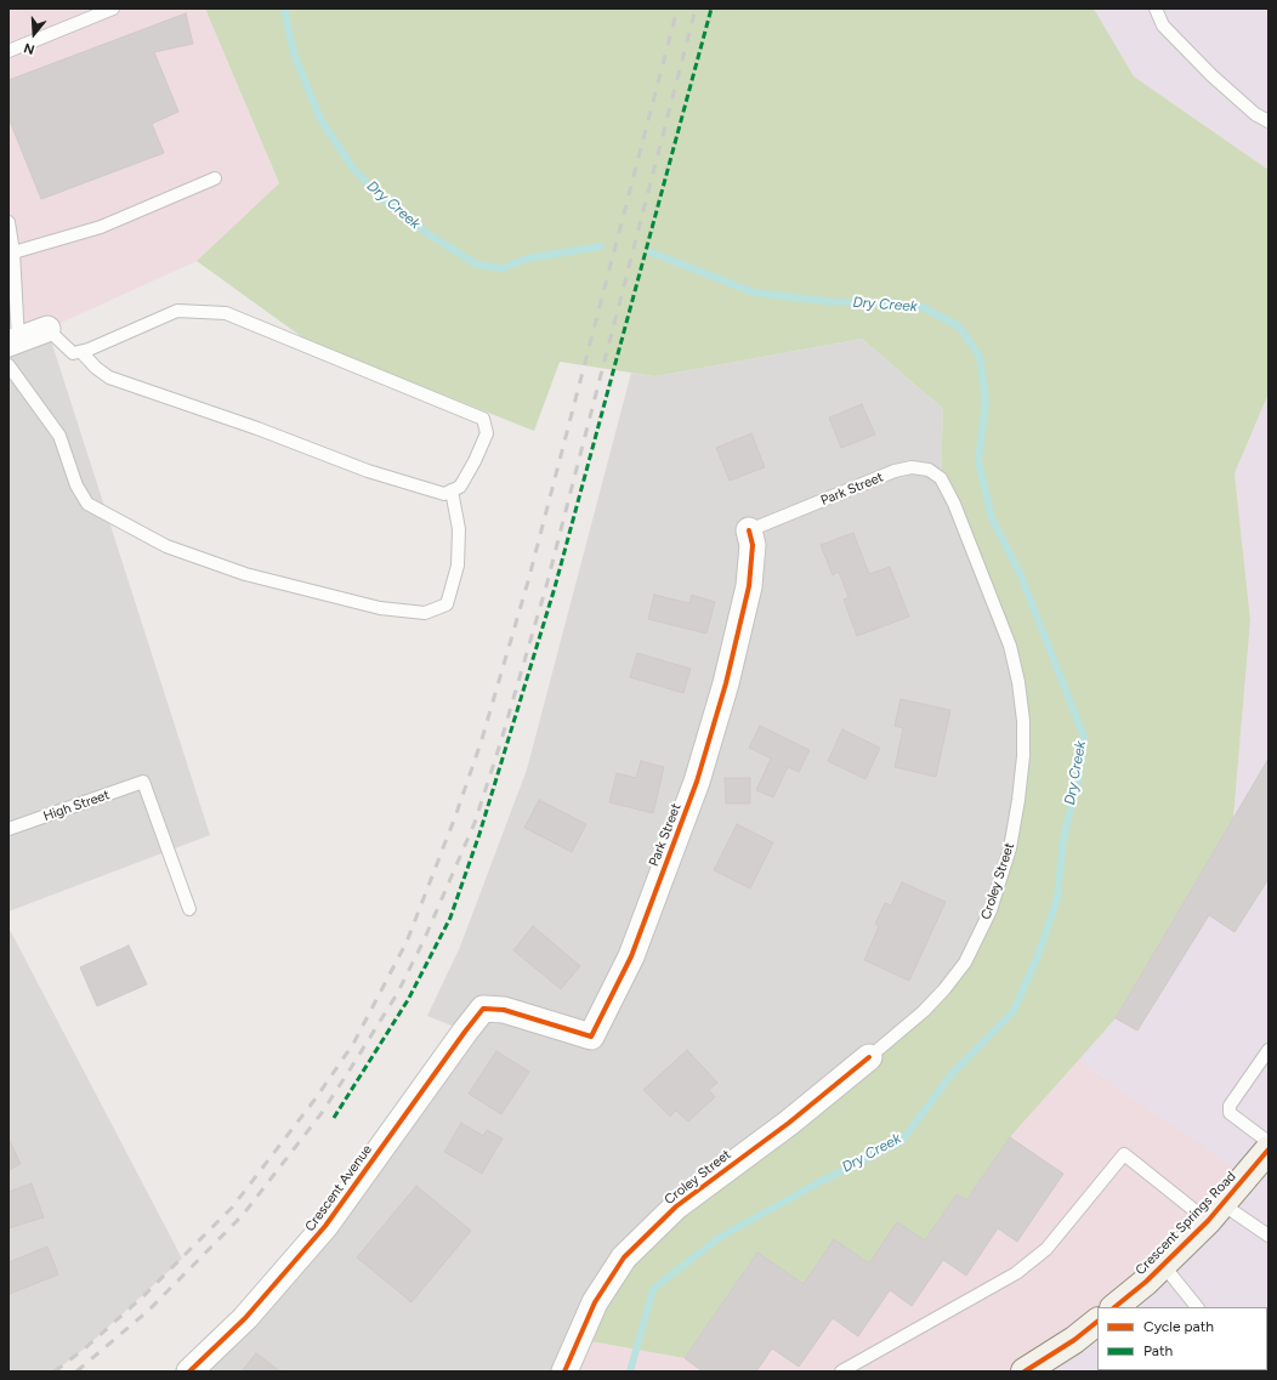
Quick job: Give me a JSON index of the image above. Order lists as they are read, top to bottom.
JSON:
{
  "streets": {
    "main road": ["Crescent Springs Road"],
    "street": ["Park Street", "Croley Street", "Crescent Avenue"],
    "lane": ["High Street"]
  },
  "crossings": [
    ["Park Street", "Croley Street"],
    ["Park Street", "Crescent Avenue"]
  ],
  "water": ["Dry Creek"],
  "legend": ["Cycle path", "Path"],
  "north": "bottom"
}
